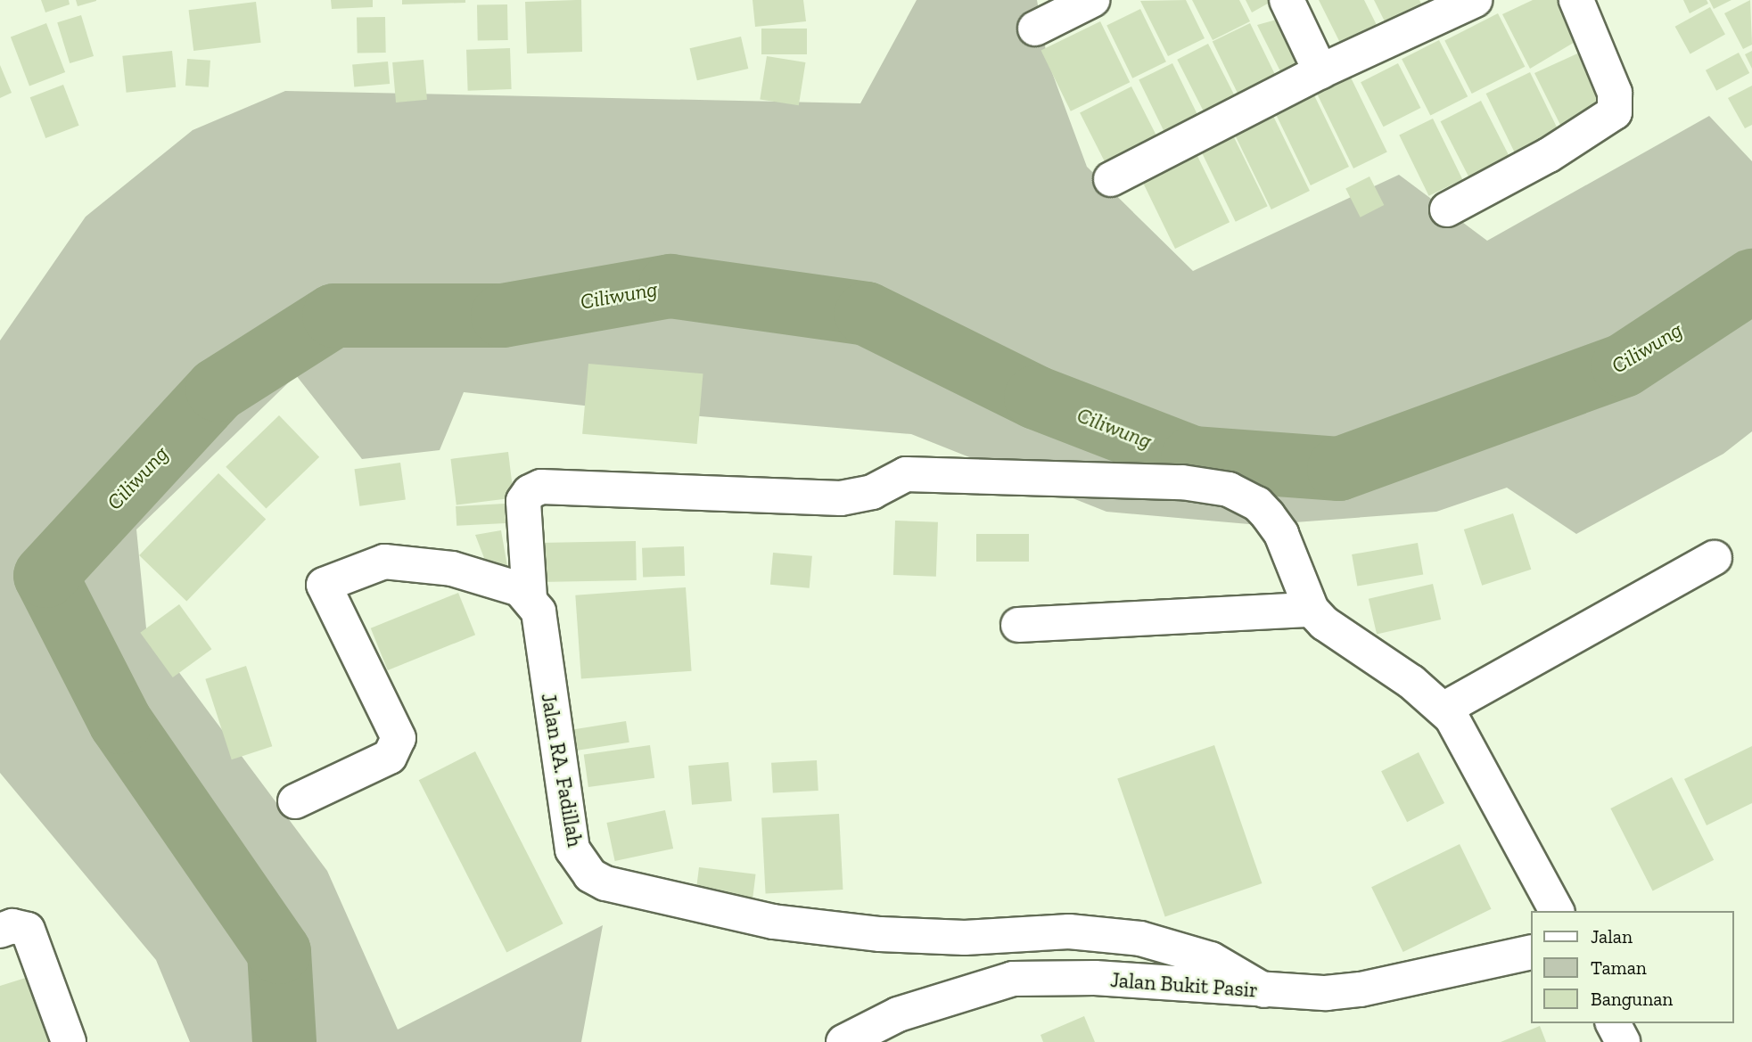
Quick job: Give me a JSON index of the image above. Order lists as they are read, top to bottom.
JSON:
{
  "streets": {
    "street": ["Jalan RA. Fadillah", "Jalan Bukit Pasir"]
  },
  "crossings": [
    ["Jalan RA. Fadillah", "Jalan Bukit Pasir"]
  ],
  "water": ["Ciliwung"],
  "legend": ["Jalan", "Taman", "Bangunan"]
}
